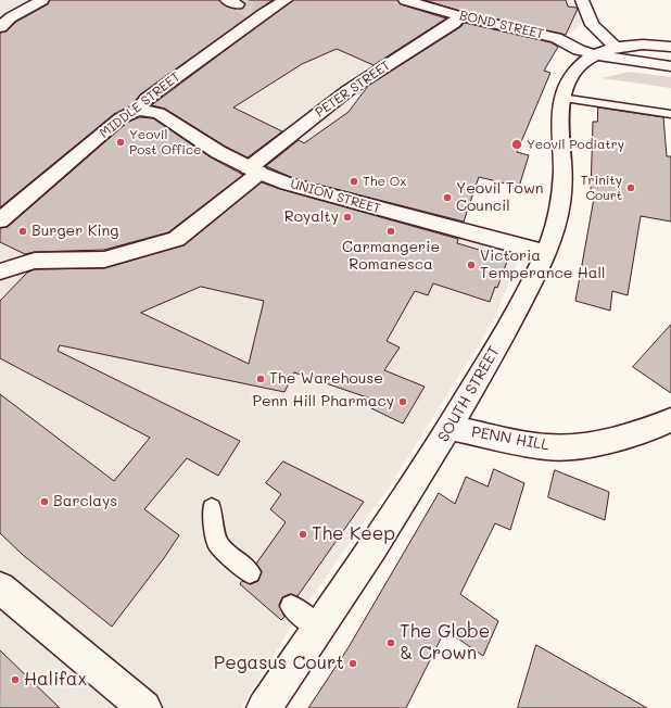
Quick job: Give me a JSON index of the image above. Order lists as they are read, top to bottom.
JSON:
{
  "streets": {
    "street": [
      "BOND STREET",
      "PETER STREET",
      "MIDDLE STREET",
      "UNION STREET",
      "SOUTH STREET",
      "PENN HILL"
    ]
  },
  "crossings": [
    ["BOND STREET", "PETER STREET"],
    ["BOND STREET", "SOUTH STREET"],
    ["PETER STREET", "UNION STREET"],
    ["MIDDLE STREET", "UNION STREET"],
    ["UNION STREET", "SOUTH STREET"],
    ["SOUTH STREET", "PENN HILL"]
  ],
  "places": [
    "Yeovil Post Office",
    "Yeovil Podiatry",
    "The Ox",
    "Trinity Court",
    "Yeovil Town Council",
    "Royalty",
    "Burger King",
    "Carmangerie Romanesca",
    "Victoria Temperance Hall",
    "The Warehouse",
    "Penn Hill Pharmacy",
    "Barclays",
    "The Keep",
    "The Globe & Crown",
    "Pegasus Court",
    "Halifax"
  ]
}
